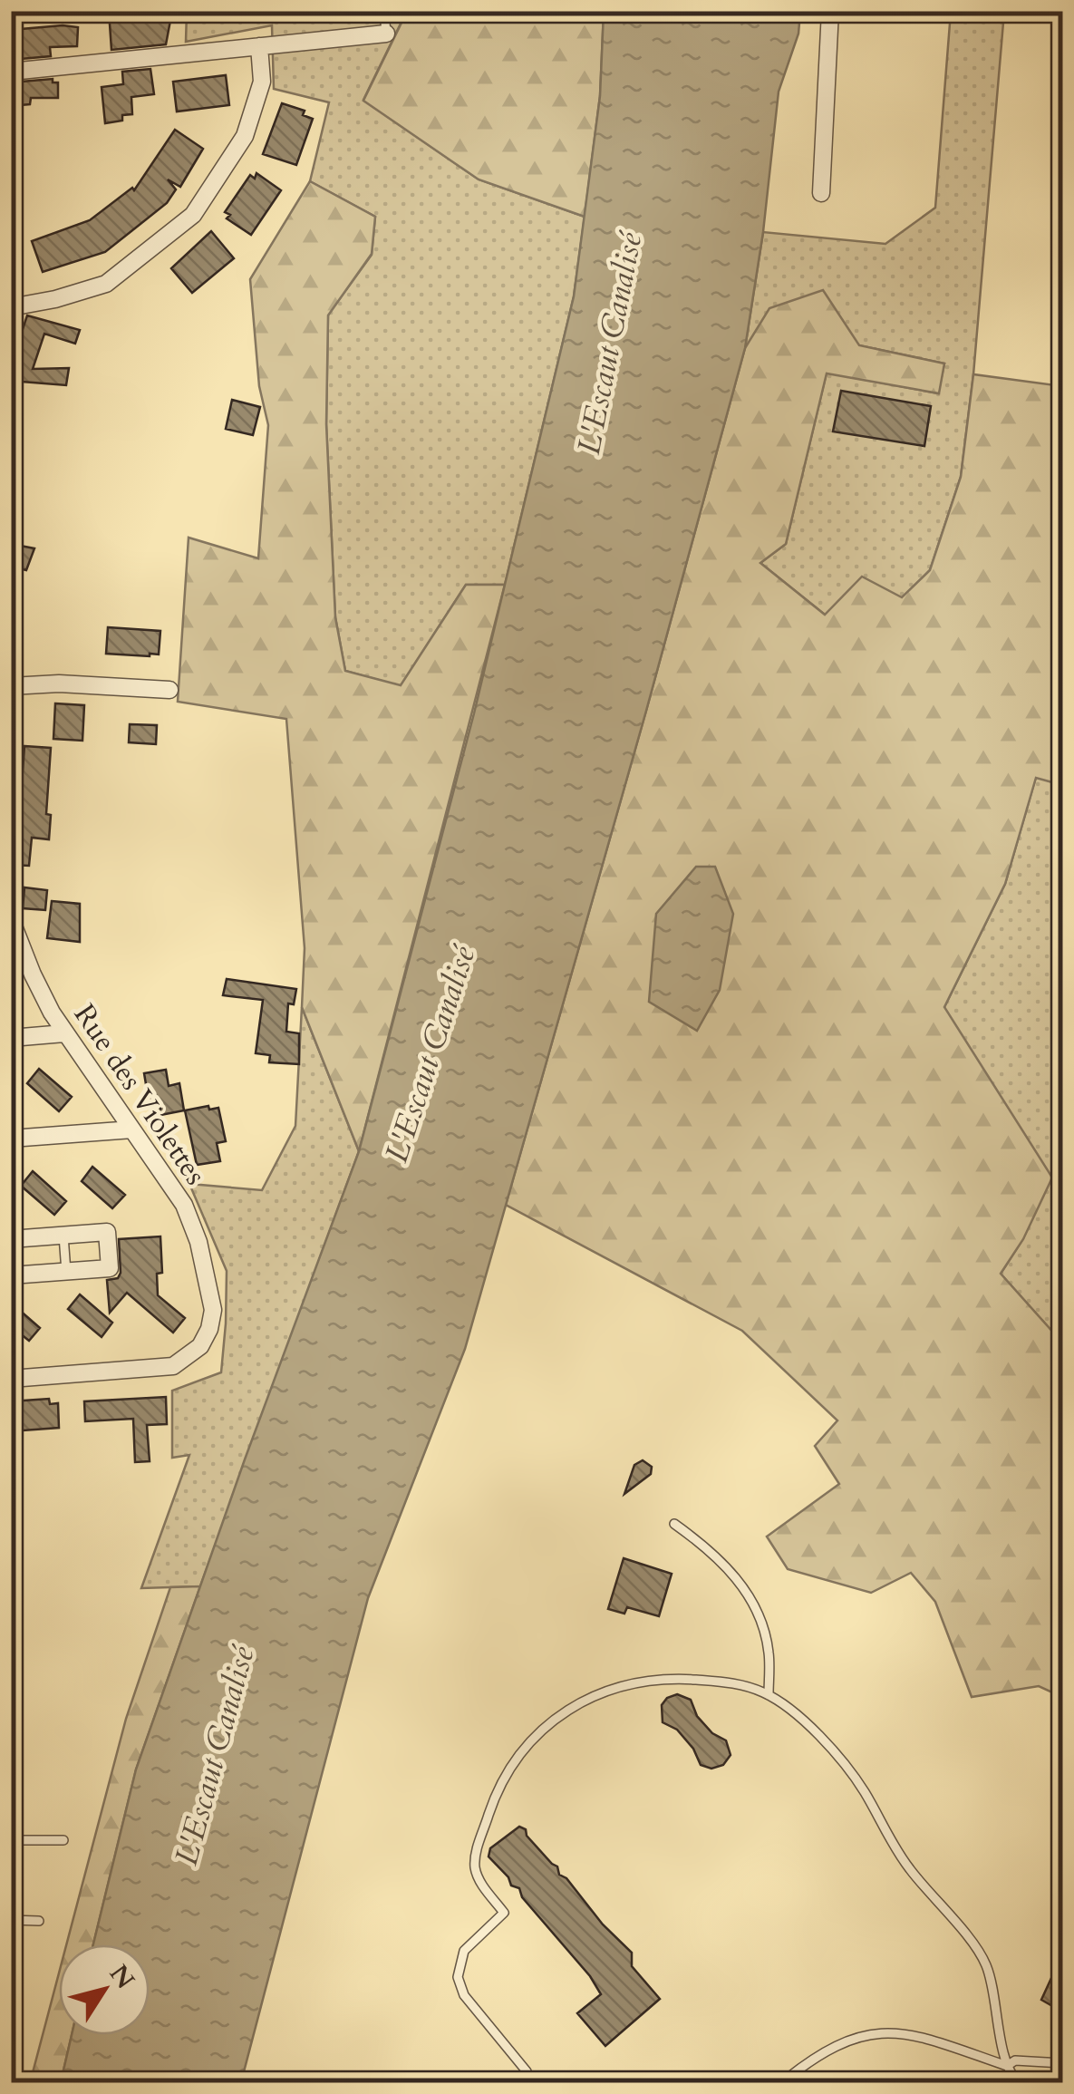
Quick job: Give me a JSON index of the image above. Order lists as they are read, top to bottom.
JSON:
{
  "streets": {
    "street": ["Rue des Violettes"]
  },
  "water": ["L'Escaut Canalisé"],
  "north": "top right"
}
